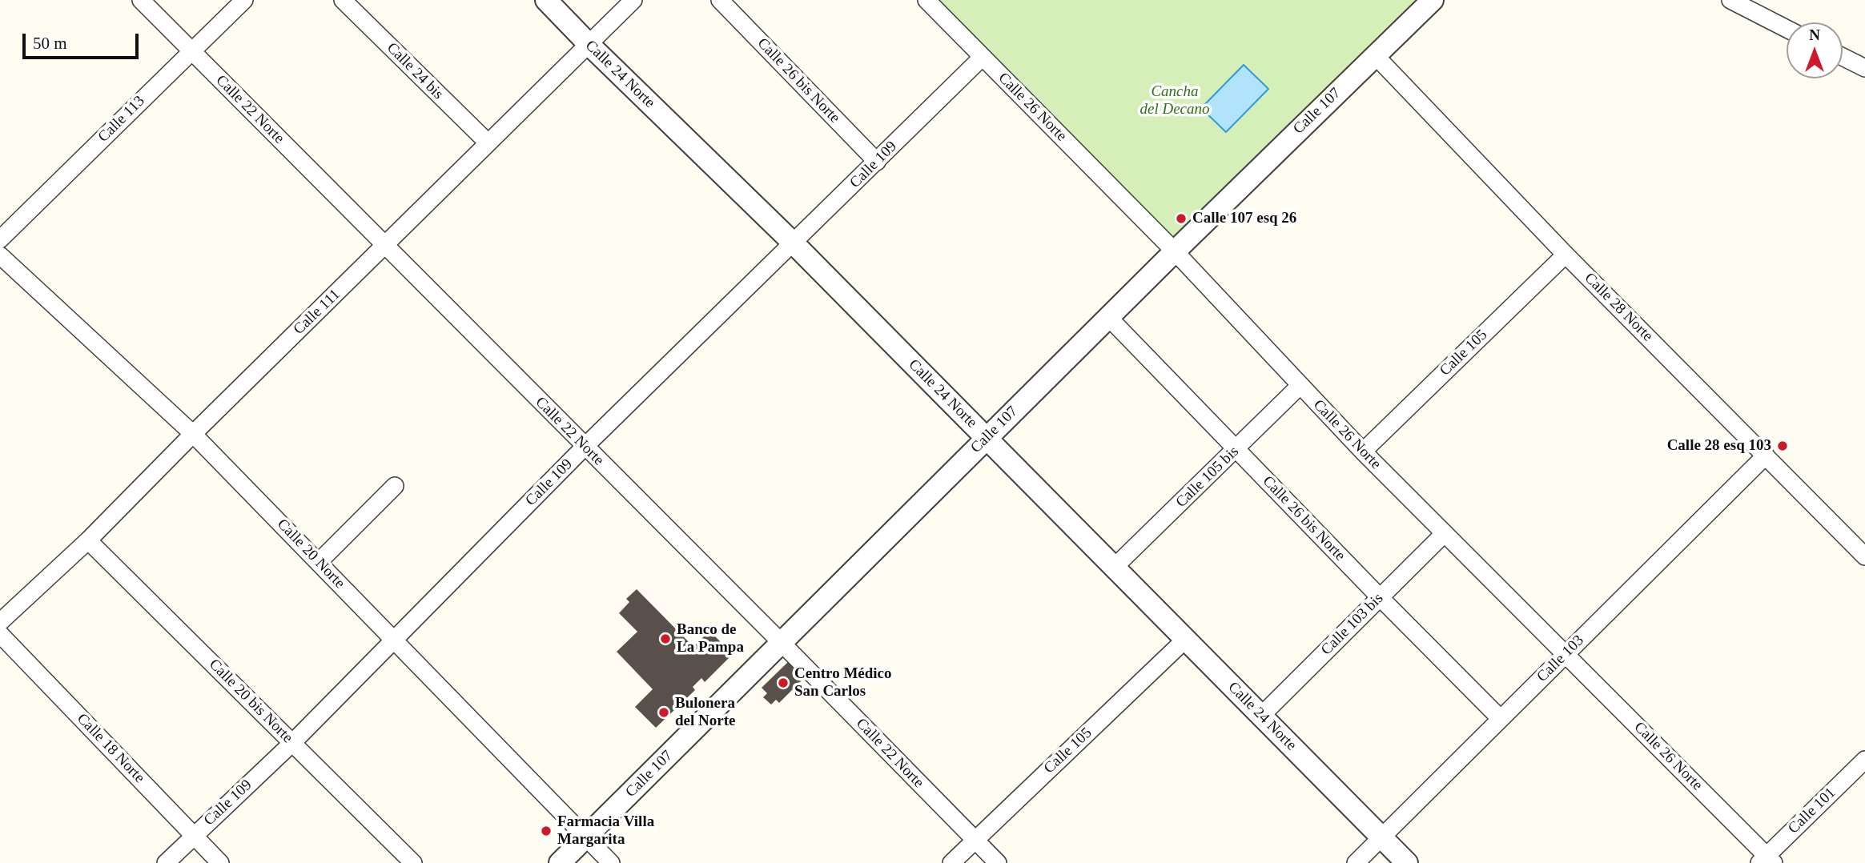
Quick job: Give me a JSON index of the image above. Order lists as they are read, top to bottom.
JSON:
{
  "streets": {
    "street": [
      "Calle 24 bis",
      "Calle 24 Norte",
      "Calle 26 bis Norte",
      "Calle 26 Norte",
      "Calle 22 Norte",
      "Calle 107",
      "Calle 113",
      "Calle 109",
      "Calle 28 Norte",
      "Calle 111",
      "Calle 105",
      "Calle 105 bis",
      "Calle 20 Norte",
      "Calle 103 bis",
      "Calle 103",
      "Calle 20 bis Norte",
      "Calle 18 Norte",
      "Calle 101"
    ]
  },
  "crossings": [
    ["Calle 24 bis", "Calle 111"],
    ["Calle 24 Norte", "Calle 107"],
    ["Calle 24 Norte", "Calle 109"],
    ["Calle 24 Norte", "Calle 111"],
    ["Calle 24 Norte", "Calle 105"],
    ["Calle 24 Norte", "Calle 105 bis"],
    ["Calle 24 Norte", "Calle 103 bis"],
    ["Calle 24 Norte", "Calle 103"],
    ["Calle 26 bis Norte", "Calle 107"],
    ["Calle 26 bis Norte", "Calle 109"],
    ["Calle 26 bis Norte", "Calle 105 bis"],
    ["Calle 26 bis Norte", "Calle 103 bis"],
    ["Calle 26 bis Norte", "Calle 103"],
    ["Calle 26 Norte", "Calle 107"],
    ["Calle 26 Norte", "Calle 109"],
    ["Calle 26 Norte", "Calle 105"],
    ["Calle 26 Norte", "Calle 105 bis"],
    ["Calle 26 Norte", "Calle 103 bis"],
    ["Calle 26 Norte", "Calle 103"],
    ["Calle 26 Norte", "Calle 101"],
    ["Calle 22 Norte", "Calle 107"],
    ["Calle 22 Norte", "Calle 113"],
    ["Calle 22 Norte", "Calle 109"],
    ["Calle 22 Norte", "Calle 111"],
    ["Calle 22 Norte", "Calle 105"],
    ["Calle 107", "Calle 28 Norte"],
    ["Calle 107", "Calle 20 Norte"],
    ["Calle 109", "Calle 20 Norte"],
    ["Calle 109", "Calle 20 bis Norte"],
    ["Calle 109", "Calle 18 Norte"],
    ["Calle 28 Norte", "Calle 105"],
    ["Calle 28 Norte", "Calle 103"],
    ["Calle 111", "Calle 20 Norte"],
    ["Calle 111", "Calle 20 bis Norte"]
  ],
  "parks": ["Cancha del Decano"],
  "places": [
    "Calle 107 esq 26",
    "Calle 28 esq 103",
    "Banco de La Pampa",
    "Centro Médico San Carlos",
    "Bulonera del Norte",
    "Farmacia Villa Margarita"
  ],
  "scale_bar": "50 m",
  "north": "top"
}
